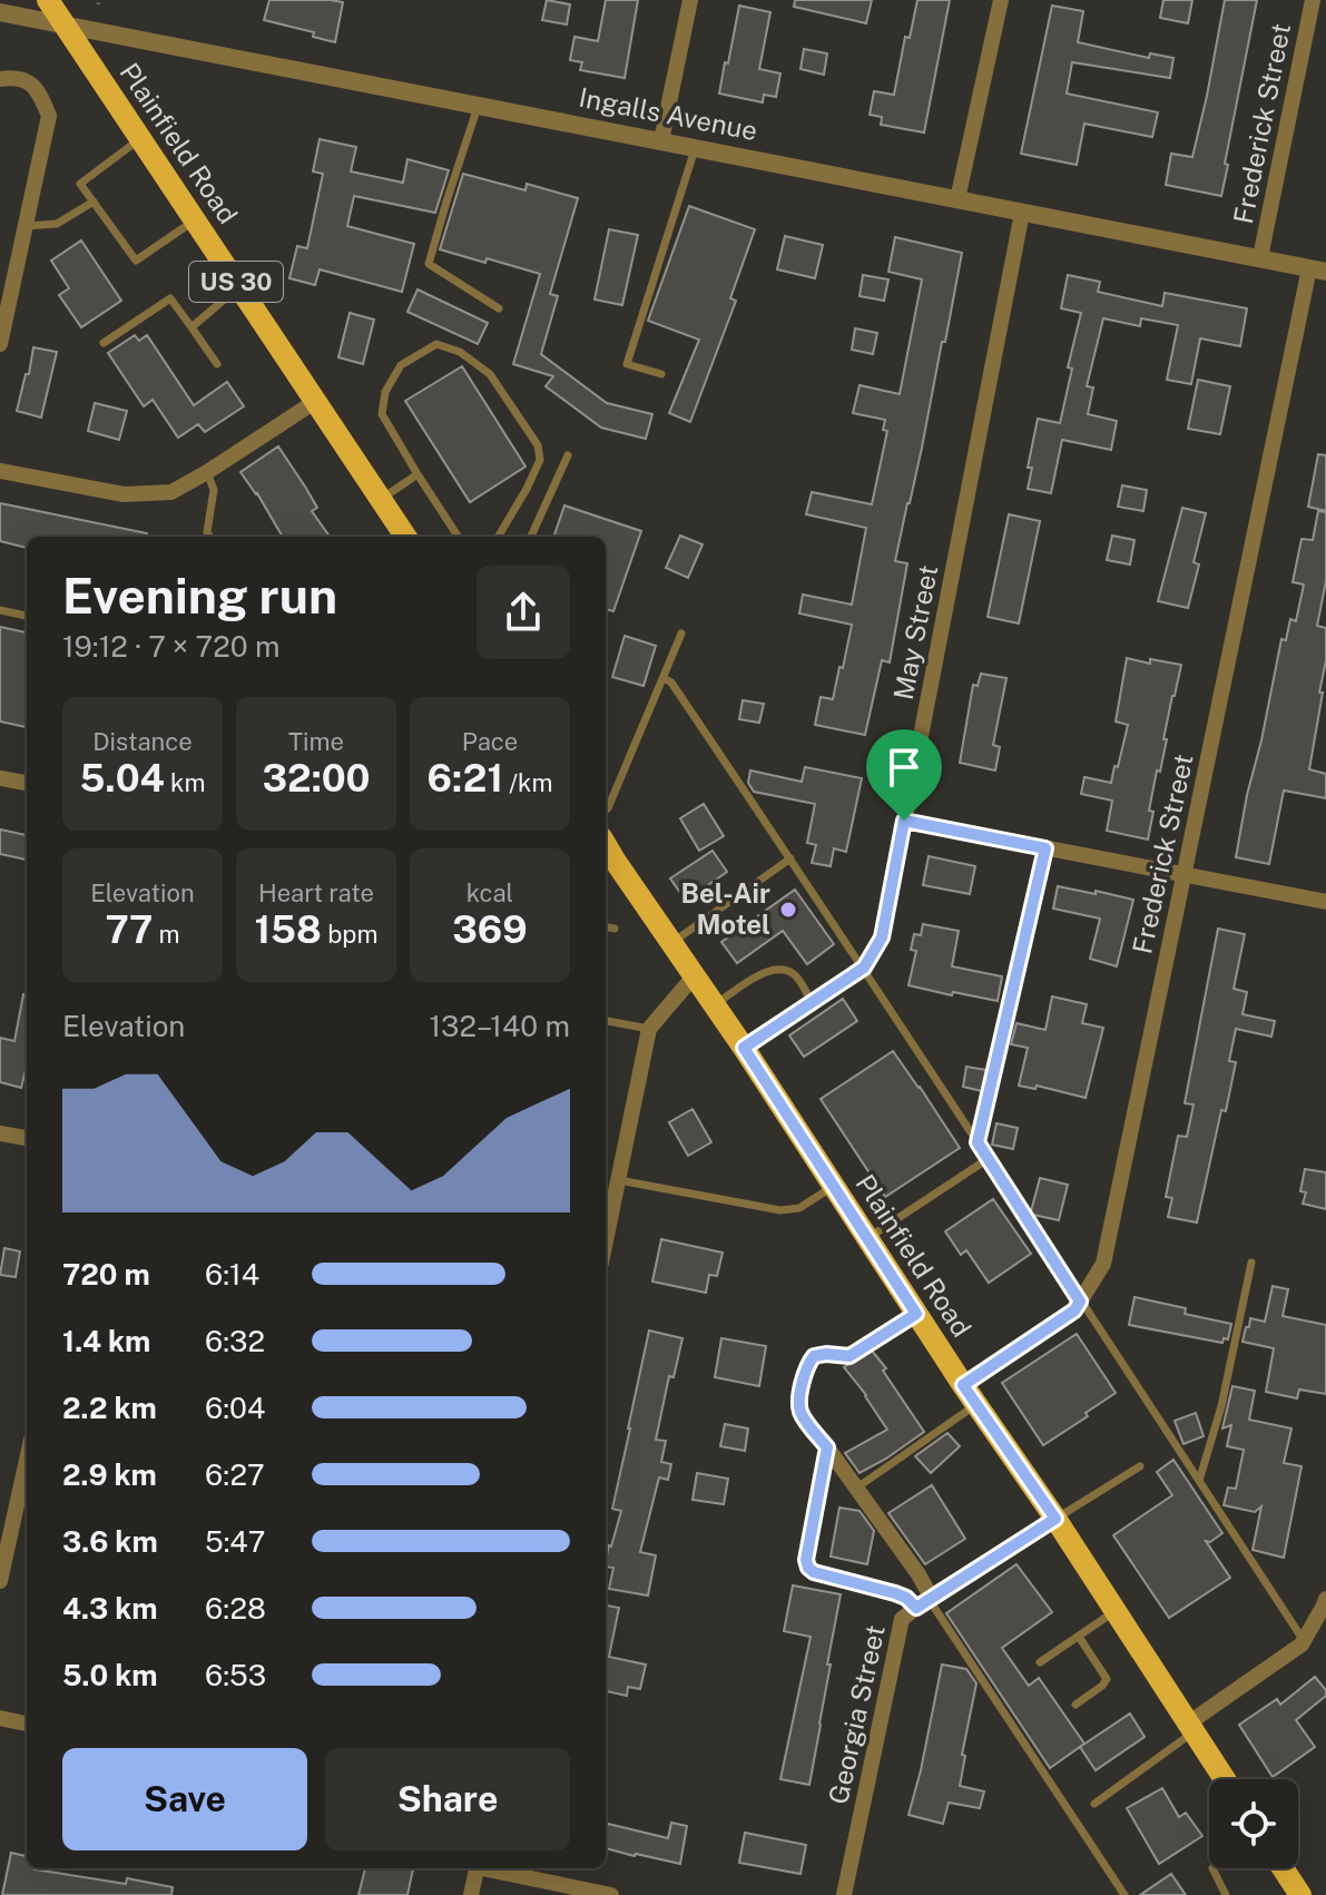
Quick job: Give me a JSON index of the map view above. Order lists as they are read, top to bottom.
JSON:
{
  "streets": {
    "main road": ["Plainfield Road", "US 30"],
    "street": [
      "Ingalls Avenue",
      "Frederick Street",
      "May Street",
      "Georgia Street"
    ]
  },
  "crossings": [
    ["Ingalls Avenue", "Frederick Street"],
    ["Ingalls Avenue", "Plainfield Road"],
    ["Ingalls Avenue", "May Street"],
    ["Frederick Street", "Plainfield Road"],
    ["Plainfield Road", "Georgia Street"]
  ],
  "places": ["Bel-Air Motel"],
  "page": {
    "heading": ["Evening run", "19:12 · 7 × 720 m"],
    "stats": [
      ["Distance", "5.04 km"],
      ["Time", "32:00"],
      ["Pace", "6:21 /km"],
      ["Elevation", "77 m"],
      ["Heart rate", "158 bpm"],
      ["kcal", "369"]
    ],
    "chart": ["Elevation", "132–140 m"],
    "list": [
      {
        "name": "720 m",
        "note": "6:14"
      },
      {
        "name": "1.4 km",
        "note": "6:32"
      },
      {
        "name": "2.2 km",
        "note": "6:04"
      },
      {
        "name": "2.9 km",
        "note": "6:27"
      },
      {
        "name": "3.6 km",
        "note": "5:47"
      },
      {
        "name": "4.3 km",
        "note": "6:28"
      },
      {
        "name": "5.0 km",
        "note": "6:53"
      }
    ],
    "buttons": ["Save", "Share"]
  }
}
